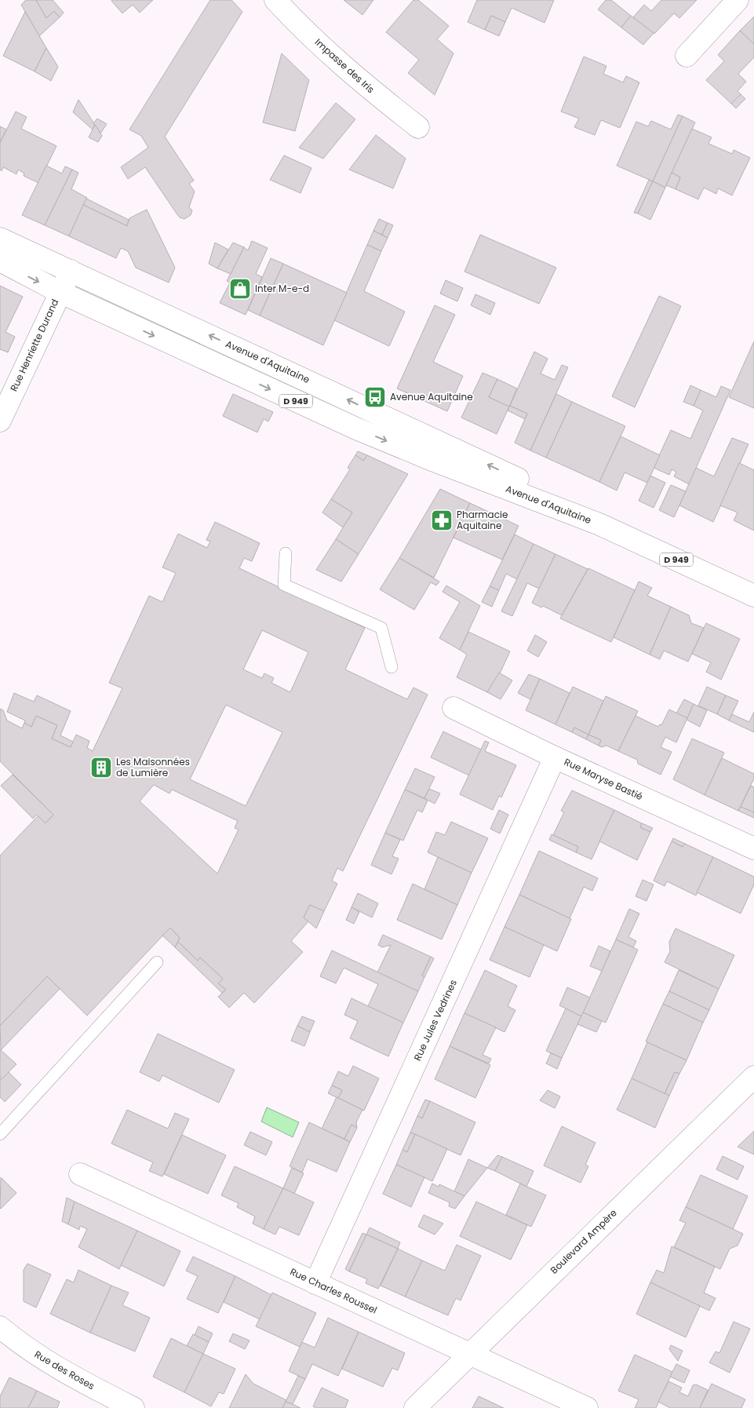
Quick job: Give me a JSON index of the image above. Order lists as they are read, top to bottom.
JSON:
{
  "streets": {
    "street": [
      "Impasse des Iris",
      "Rue Henriette Durand",
      "Avenue d'Aquitaine",
      "D 949",
      "Rue Maryse Bastié",
      "Rue Jules Vedrines",
      "Boulevard Ampère",
      "Rue Charles Roussel",
      "Rue des Roses"
    ]
  },
  "crossings": [
    ["Rue Henriette Durand", "Avenue d'Aquitaine"],
    ["Avenue d'Aquitaine", "D 949"],
    ["Rue Maryse Bastié", "Rue Jules Vedrines"],
    ["Rue Jules Vedrines", "Rue Charles Roussel"],
    ["Boulevard Ampère", "Rue Charles Roussel"]
  ],
  "places": {
    "shop": ["Inter M-e-d"],
    "bus stop": ["Avenue Aquitaine"],
    "pharmacy": ["Pharmacie Aquitaine"],
    "building": ["Les Maisonnées de Lumière"]
  }
}
